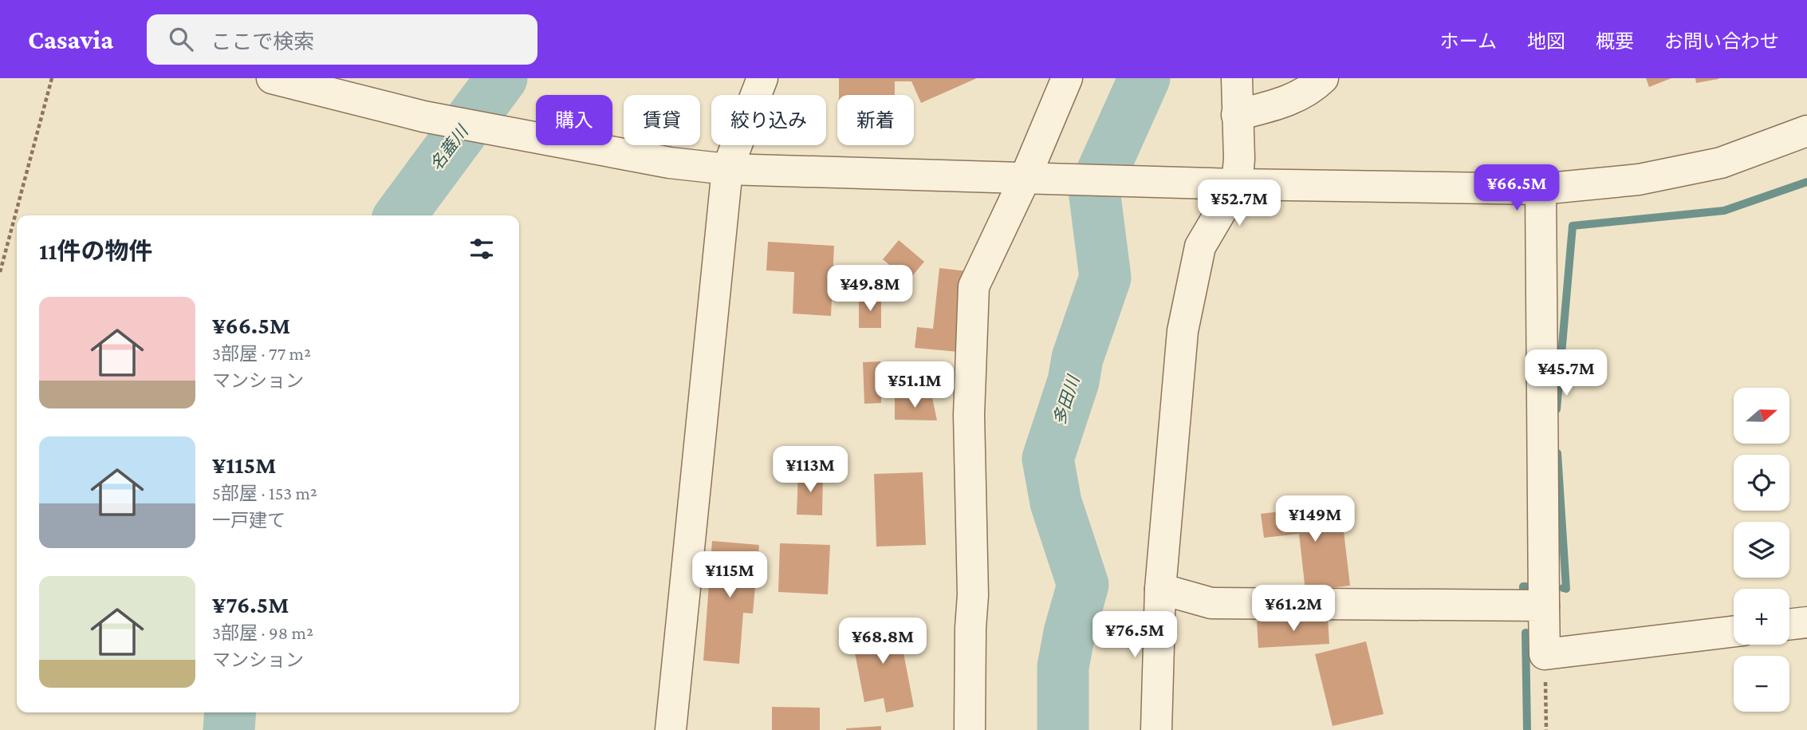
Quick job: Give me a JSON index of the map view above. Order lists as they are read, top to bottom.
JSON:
{
  "water": ["名蓋川", "多田川"],
  "north": "right",
  "page": {
    "header": "Casavia",
    "search": "ここで検索",
    "nav": [
      "ホーム",
      "地図",
      "概要",
      "お問い合わせ"
    ],
    "chip": [
      "購入",
      "賃貸",
      "絞り込み",
      "新着"
    ],
    "price": [
      "¥66.5M",
      "¥52.7M",
      "¥49.8M",
      "¥45.7M",
      "¥51.1M",
      "¥113M",
      "¥149M",
      "¥115M",
      "¥61.2M",
      "¥76.5M",
      "¥68.8M"
    ],
    "heading": "11件の物件",
    "list": [
      {
        "name": "¥66.5M",
        "note": "3部屋 · 77 m² · マンション"
      },
      {
        "name": "¥115M",
        "note": "5部屋 · 153 m² · 一戸建て"
      },
      {
        "name": "¥76.5M",
        "note": "3部屋 · 98 m² · マンション"
      }
    ],
    "map_buttons": ["+", "−"]
  }
}
